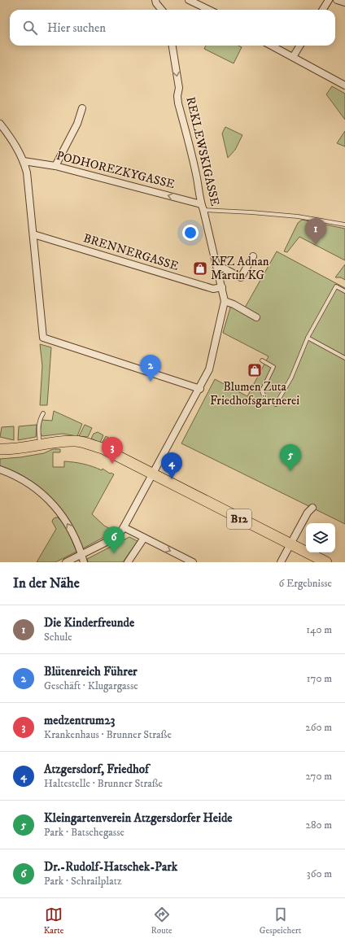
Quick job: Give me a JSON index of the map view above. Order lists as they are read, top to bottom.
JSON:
{
  "streets": {
    "main road": ["B12"],
    "street": ["REKLEWSKIGASSE", "PODHOREZKYGASSE", "BRENNERGASSE"]
  },
  "crossings": [
    ["REKLEWSKIGASSE", "PODHOREZKYGASSE"],
    ["REKLEWSKIGASSE", "BRENNERGASSE"],
    ["REKLEWSKIGASSE", "B12"]
  ],
  "one_way": ["PODHOREZKYGASSE"],
  "places": {
    "shop": ["KFZ Adnan Martin KG", "Blumen Zuta Friedhofsgärtnerei"]
  },
  "page": {
    "search": "Hier suchen",
    "pins": [
      "1",
      "2",
      "3",
      "5",
      "4",
      "6"
    ],
    "heading": ["In der Nähe", "6 Ergebnisse"],
    "list": [
      {
        "mark": "1",
        "name": "Die Kinderfreunde",
        "note": "Schule",
        "value": "140 m"
      },
      {
        "mark": "2",
        "name": "Blütenreich Führer",
        "note": "Geschäft · Klugargasse",
        "value": "170 m"
      },
      {
        "mark": "3",
        "name": "medzentrum23",
        "note": "Krankenhaus · Brunner Straße",
        "value": "260 m"
      },
      {
        "mark": "4",
        "name": "Atzgersdorf, Friedhof",
        "note": "Haltestelle · Brunner Straße",
        "value": "270 m"
      },
      {
        "mark": "5",
        "name": "Kleingartenverein Atzgersdorfer Heide",
        "note": "Park · Batschegasse",
        "value": "280 m"
      },
      {
        "mark": "6",
        "name": "Dr.-Rudolf-Hatschek-Park",
        "note": "Park · Schrailplatz",
        "value": "360 m"
      }
    ],
    "nav": ["Karte", "Route", "Gespeichert"]
  }
}
